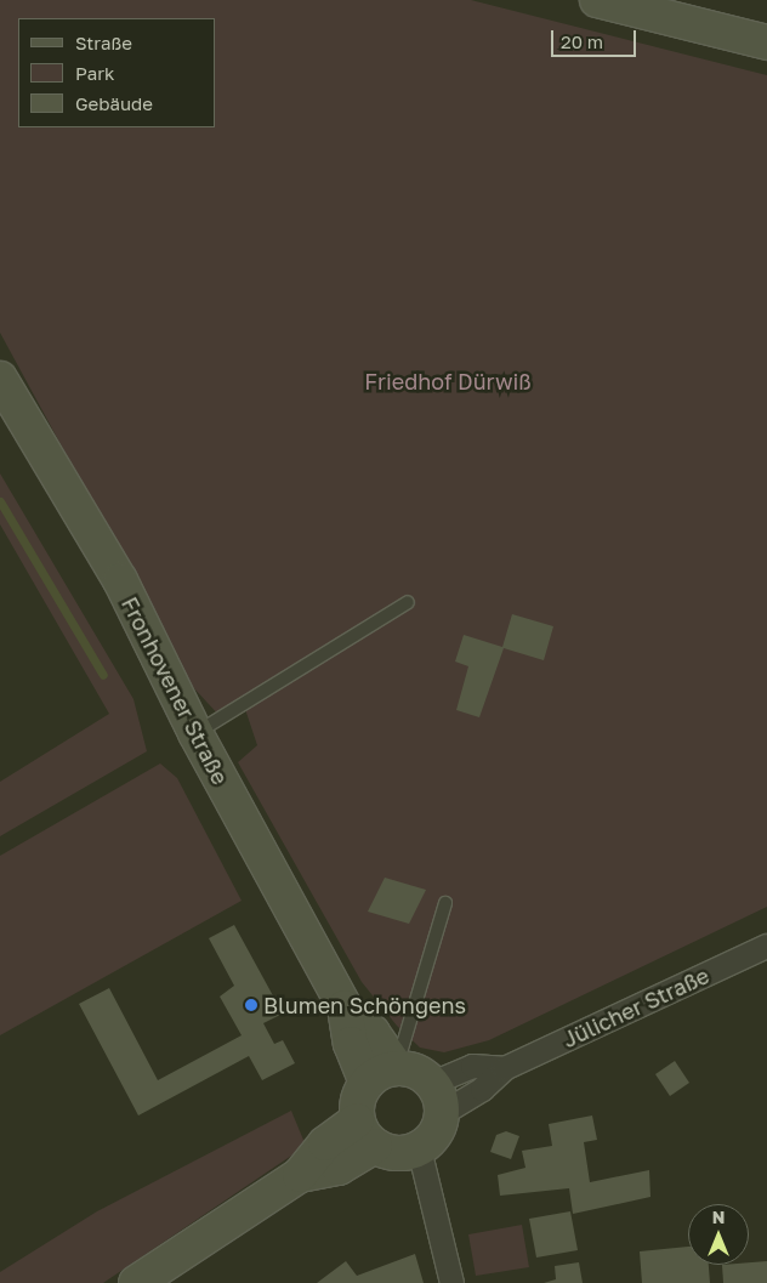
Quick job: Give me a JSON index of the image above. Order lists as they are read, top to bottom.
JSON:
{
  "streets": {
    "street": ["Fronhovener Straße", "Jülicher Straße"]
  },
  "crossings": [
    ["Fronhovener Straße", "Jülicher Straße"]
  ],
  "parks": ["Friedhof Dürwiß"],
  "places": ["Blumen Schöngens"],
  "legend": ["Straße", "Park", "Gebäude"],
  "scale_bar": "20 m",
  "north": "top"
}
